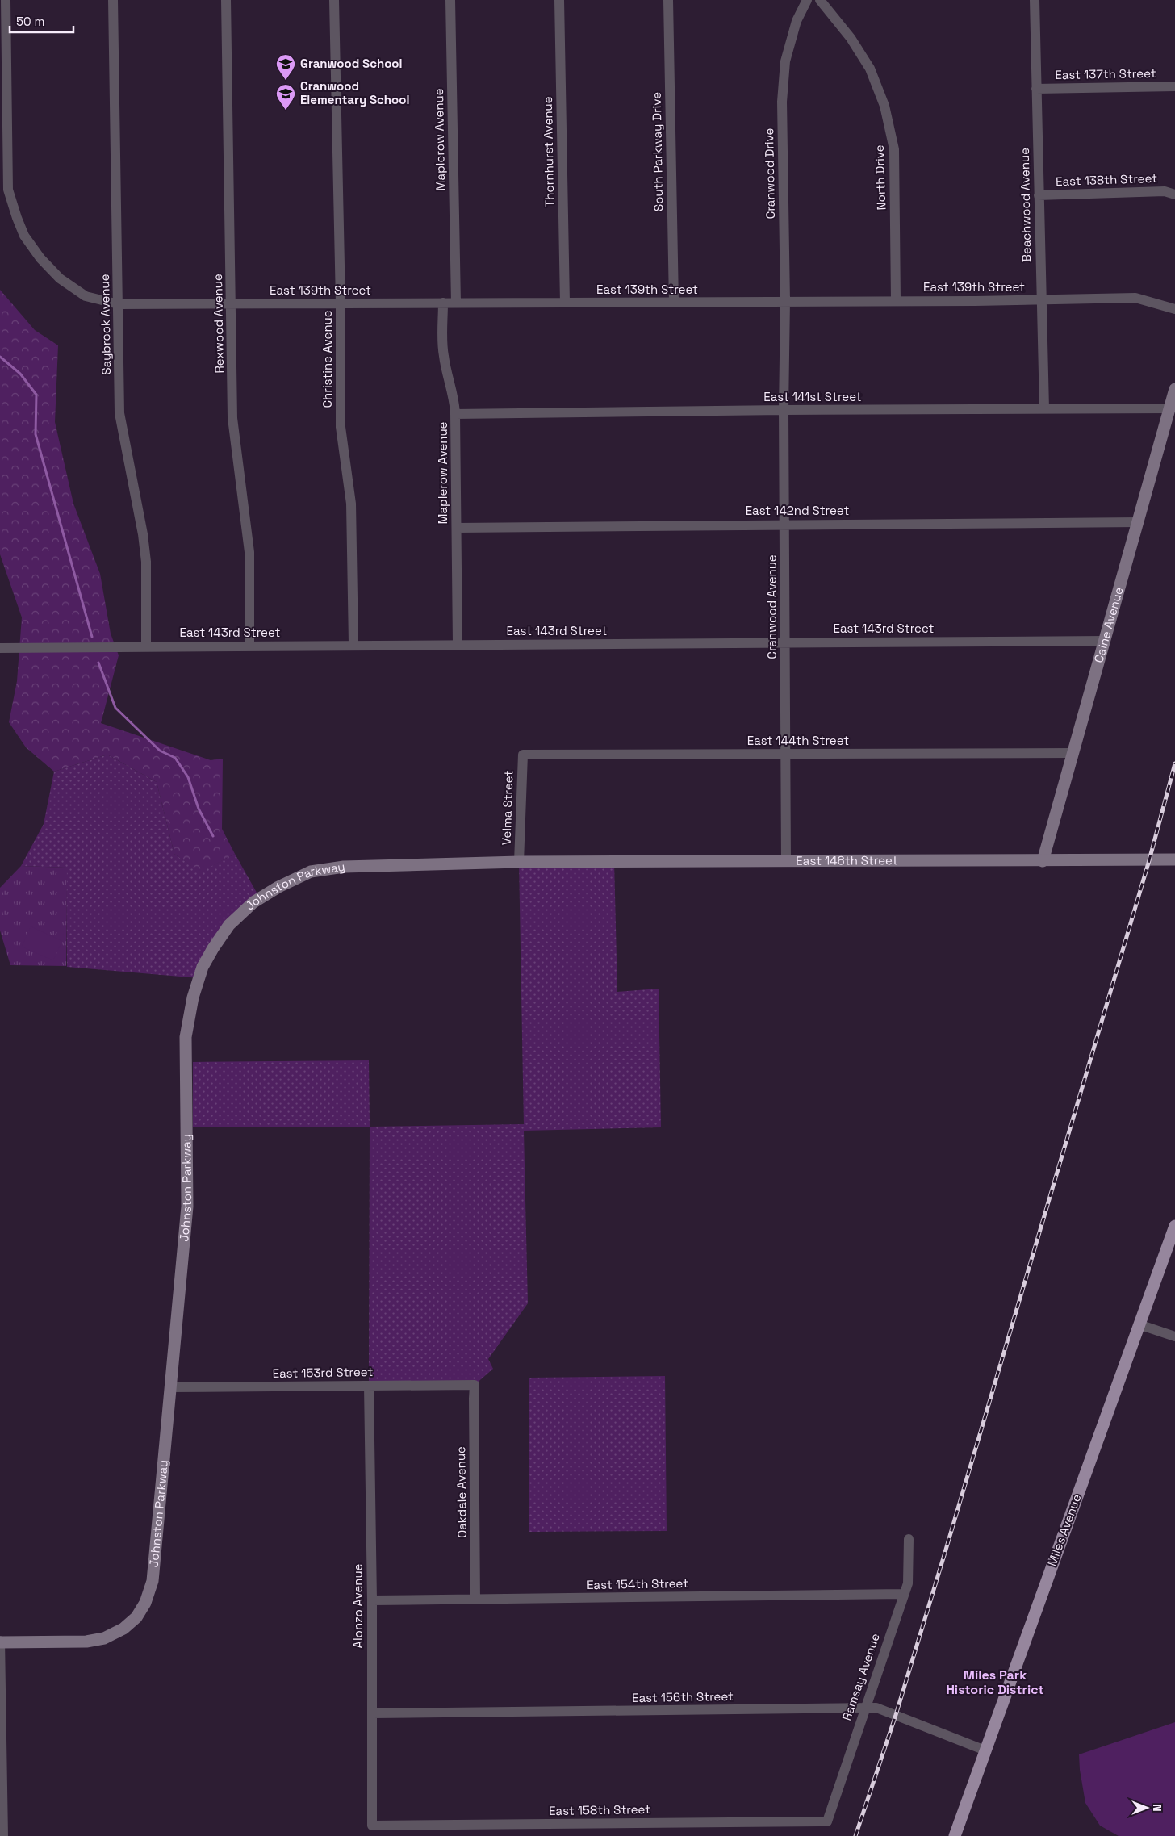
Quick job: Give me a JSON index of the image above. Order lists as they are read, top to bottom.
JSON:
{
  "streets": {
    "main road": ["Miles Avenue"],
    "street": [
      "East 137th Street",
      "Maplerow Avenue",
      "Thornhurst Avenue",
      "South Parkway Drive",
      "Cranwood Drive",
      "North Drive",
      "East 138th Street",
      "Beachwood Avenue",
      "East 139th Street",
      "Rexwood Avenue",
      "Saybrook Avenue",
      "Christine Avenue",
      "East 141st Street",
      "East 142nd Street",
      "Cranwood Avenue",
      "Caine Avenue",
      "East 143rd Street",
      "East 144th Street",
      "Velma Street",
      "East 146th Street",
      "Johnston Parkway",
      "East 153rd Street",
      "Oakdale Avenue",
      "East 154th Street",
      "Alonzo Avenue",
      "Ramsay Avenue",
      "East 156th Street",
      "East 158th Street"
    ]
  },
  "crossings": [
    ["East 137th Street", "Beachwood Avenue"],
    ["Maplerow Avenue", "East 139th Street"],
    ["Maplerow Avenue", "East 141st Street"],
    ["Maplerow Avenue", "East 142nd Street"],
    ["Maplerow Avenue", "East 143rd Street"],
    ["Thornhurst Avenue", "East 139th Street"],
    ["South Parkway Drive", "East 139th Street"],
    ["Cranwood Drive", "East 139th Street"],
    ["Cranwood Drive", "Cranwood Avenue"],
    ["North Drive", "East 139th Street"],
    ["East 138th Street", "Beachwood Avenue"],
    ["Beachwood Avenue", "East 139th Street"],
    ["Beachwood Avenue", "East 141st Street"],
    ["East 139th Street", "Rexwood Avenue"],
    ["East 139th Street", "Saybrook Avenue"],
    ["East 139th Street", "Christine Avenue"],
    ["Rexwood Avenue", "East 143rd Street"],
    ["Saybrook Avenue", "East 143rd Street"],
    ["Christine Avenue", "East 143rd Street"],
    ["East 141st Street", "Cranwood Avenue"],
    ["East 141st Street", "Caine Avenue"],
    ["East 142nd Street", "Cranwood Avenue"],
    ["East 142nd Street", "Caine Avenue"],
    ["Cranwood Avenue", "East 143rd Street"],
    ["Cranwood Avenue", "East 144th Street"],
    ["Cranwood Avenue", "East 146th Street"],
    ["Caine Avenue", "East 143rd Street"],
    ["Caine Avenue", "East 144th Street"],
    ["Caine Avenue", "East 146th Street"],
    ["East 144th Street", "Velma Street"],
    ["Velma Street", "East 146th Street"],
    ["Velma Street", "Johnston Parkway"],
    ["East 146th Street", "Johnston Parkway"],
    ["Johnston Parkway", "East 153rd Street"],
    ["East 153rd Street", "Oakdale Avenue"],
    ["East 153rd Street", "Alonzo Avenue"],
    ["Oakdale Avenue", "East 154th Street"],
    ["Miles Avenue", "East 156th Street"],
    ["East 154th Street", "Alonzo Avenue"],
    ["East 154th Street", "Ramsay Avenue"],
    ["Alonzo Avenue", "East 156th Street"],
    ["Alonzo Avenue", "East 158th Street"],
    ["Ramsay Avenue", "East 156th Street"],
    ["Ramsay Avenue", "East 158th Street"]
  ],
  "districts": ["Miles Park Historic District"],
  "places": {
    "school or university": ["Granwood School", "Cranwood Elementary School"]
  },
  "scale_bar": "50 m",
  "north": "right"
}
